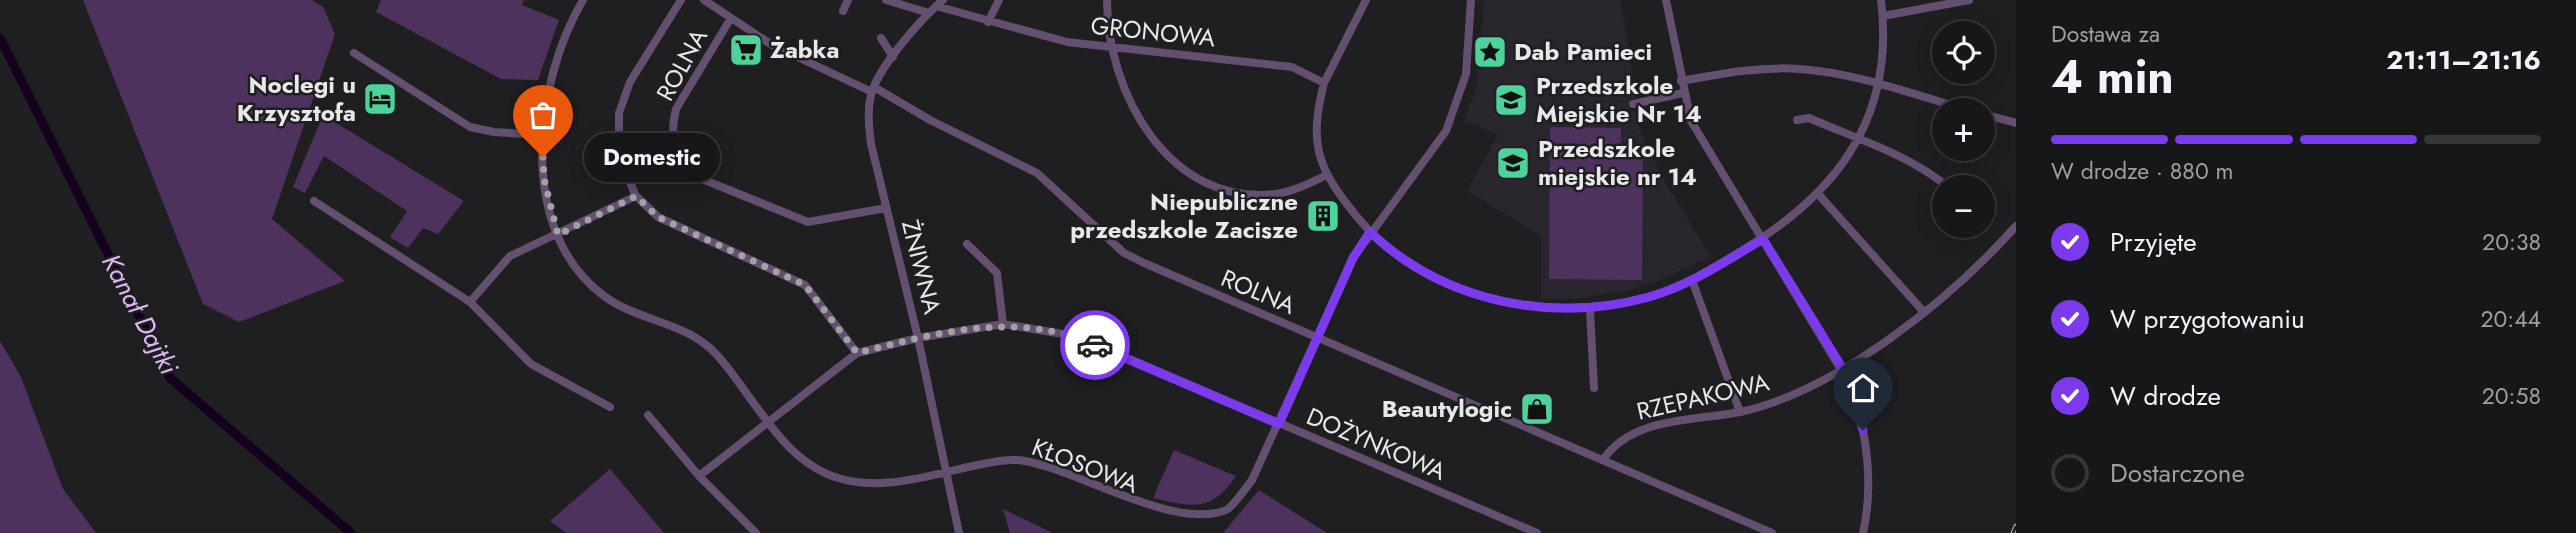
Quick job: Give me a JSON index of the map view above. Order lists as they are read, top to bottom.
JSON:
{
  "streets": {
    "street": [
      "GRONOWA",
      "ROLNA",
      "ŻNIWNA",
      "RZEPAKOWA",
      "DOŻYNKOWA",
      "KŁOSOWA"
    ]
  },
  "crossings": [
    ["GRONOWA", "ŻNIWNA"],
    ["ROLNA", "ŻNIWNA"],
    ["ROLNA", "RZEPAKOWA"],
    ["ROLNA", "KŁOSOWA"],
    ["ŻNIWNA", "DOŻYNKOWA"],
    ["ŻNIWNA", "KŁOSOWA"],
    ["DOŻYNKOWA", "KŁOSOWA"]
  ],
  "water": ["Kanał Dajtki"],
  "places": {
    "supermarket": ["Żabka"],
    "place": ["Dab Pamieci"],
    "hotel": ["Noclegi u Krzysztofa"],
    "school or university": ["Przedszkole Miejskie Nr 14", "Przedszkole miejskie nr 14"],
    "other": ["Domestic"],
    "building": ["Niepubliczne przedszkole Zacisze"],
    "shop": ["Beautylogic"]
  },
  "page": {
    "heading": ["4 min", "Dostawa za", "21:11–21:16"],
    "map_buttons": ["+", "−"],
    "bar": "W drodze · 880 m",
    "bubble": "Domestic",
    "list": [
      ["Przyjęte", "20:38"],
      ["W przygotowaniu", "20:44"],
      ["W drodze", "20:58"],
      "Dostarczone"
    ]
  }
}
